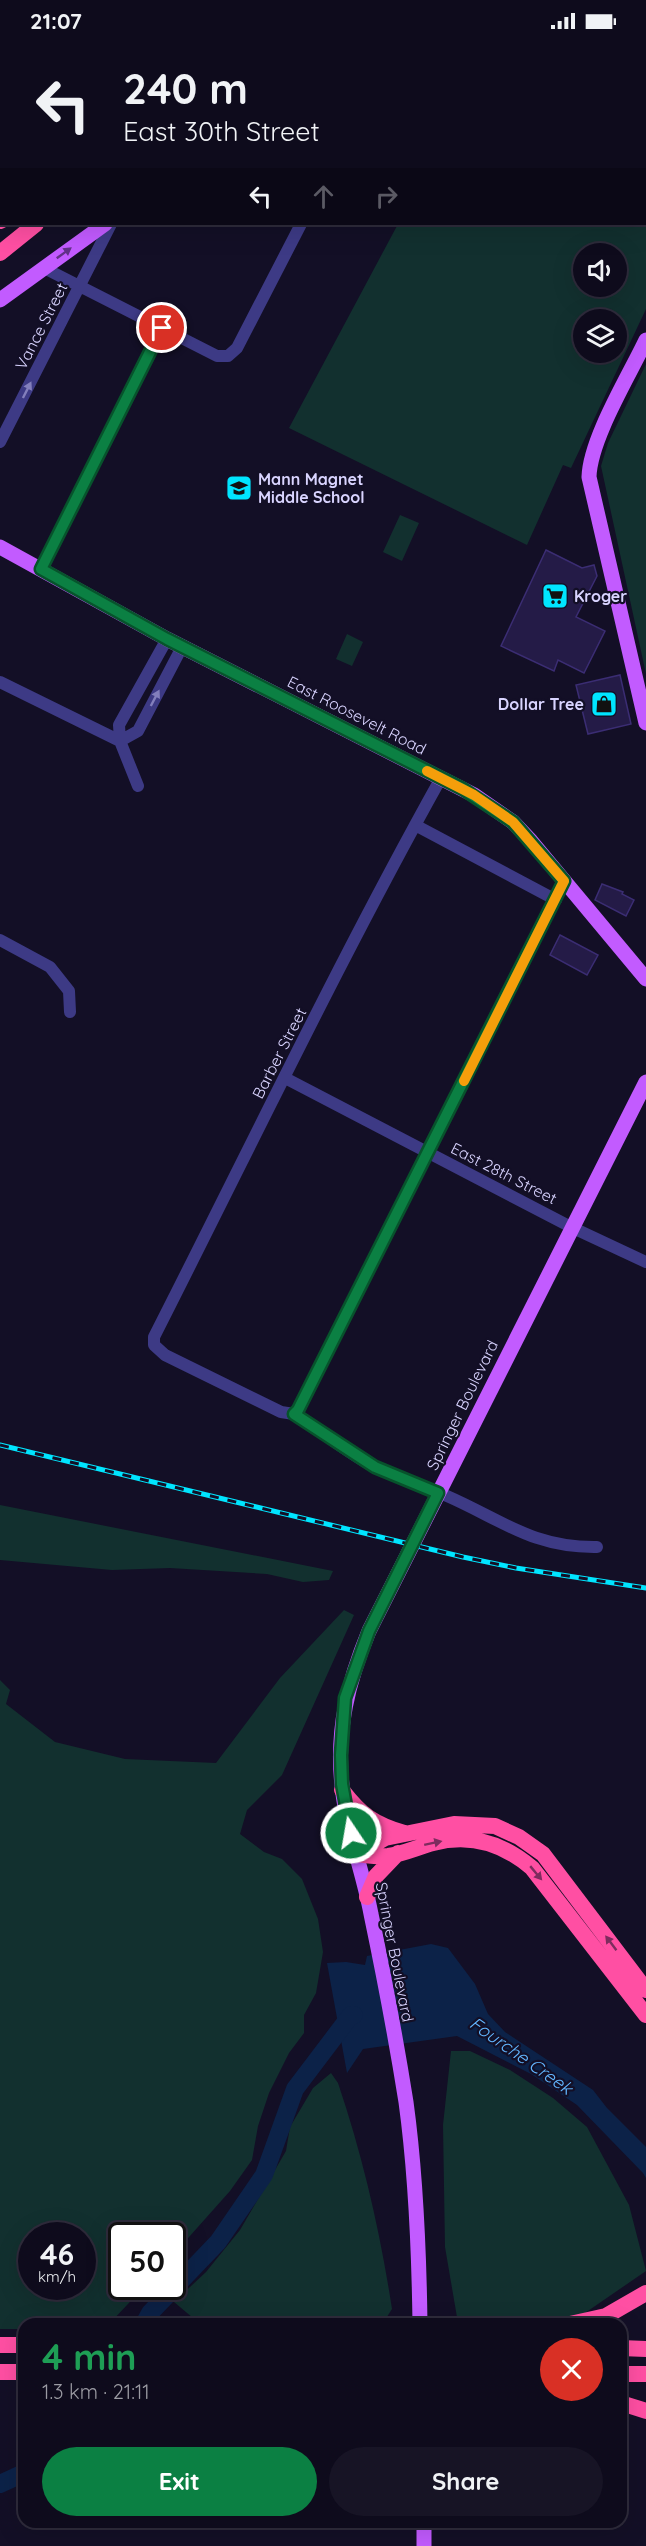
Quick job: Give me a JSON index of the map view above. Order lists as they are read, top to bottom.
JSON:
{
  "streets": {
    "main road": ["East Roosevelt Road", "Springer Boulevard"],
    "street": ["Vance Street", "Barber Street", "East 28th Street"]
  },
  "crossings": [
    ["East Roosevelt Road", "Barber Street"],
    ["Barber Street", "East 28th Street"],
    ["East 28th Street", "Springer Boulevard"]
  ],
  "water": ["Fourche Creek"],
  "places": {
    "school or university": ["Mann Magnet Middle School"],
    "supermarket": ["Kroger"],
    "shop": ["Dollar Tree"]
  },
  "page": {
    "status": "21:07",
    "turn": ["240 m", "East 30th Street"],
    "speed": "46 km/h",
    "limit": "50",
    "heading": ["4 min", "1.3 km · 21:11"],
    "buttons": ["Exit", "Share"]
  }
}
